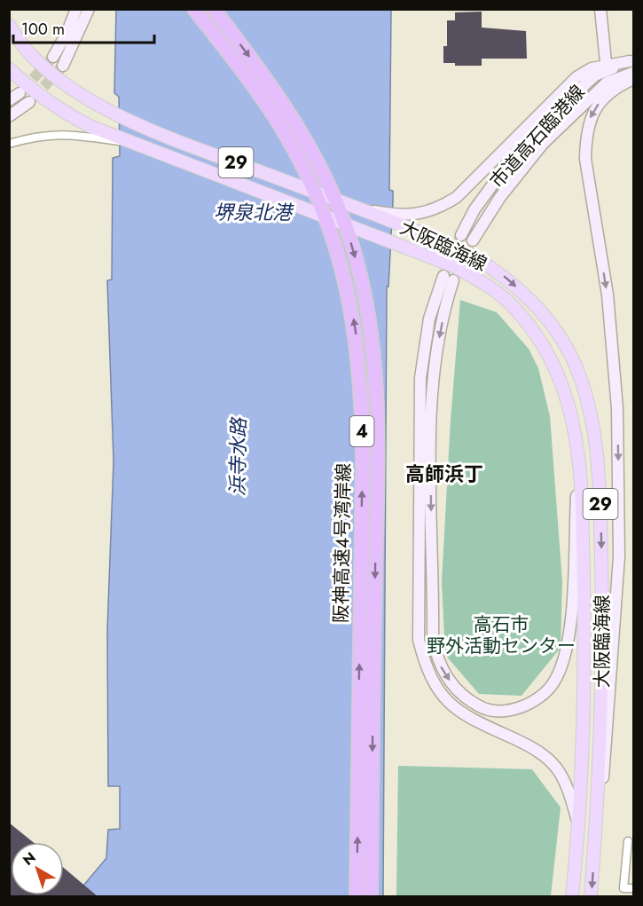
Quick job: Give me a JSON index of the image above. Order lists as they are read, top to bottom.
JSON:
{
  "streets": {
    "highway": ["4", "阪神高速4号湾岸線"],
    "main road": ["29", "大阪臨海線"],
    "street": ["市道高石臨港線"]
  },
  "districts": ["高師浜丁"],
  "water": ["堺泉北港", "浜寺水路"],
  "parks": ["高石市 野外活動センター"],
  "scale_bar": "100 m",
  "north": "top left"
}
